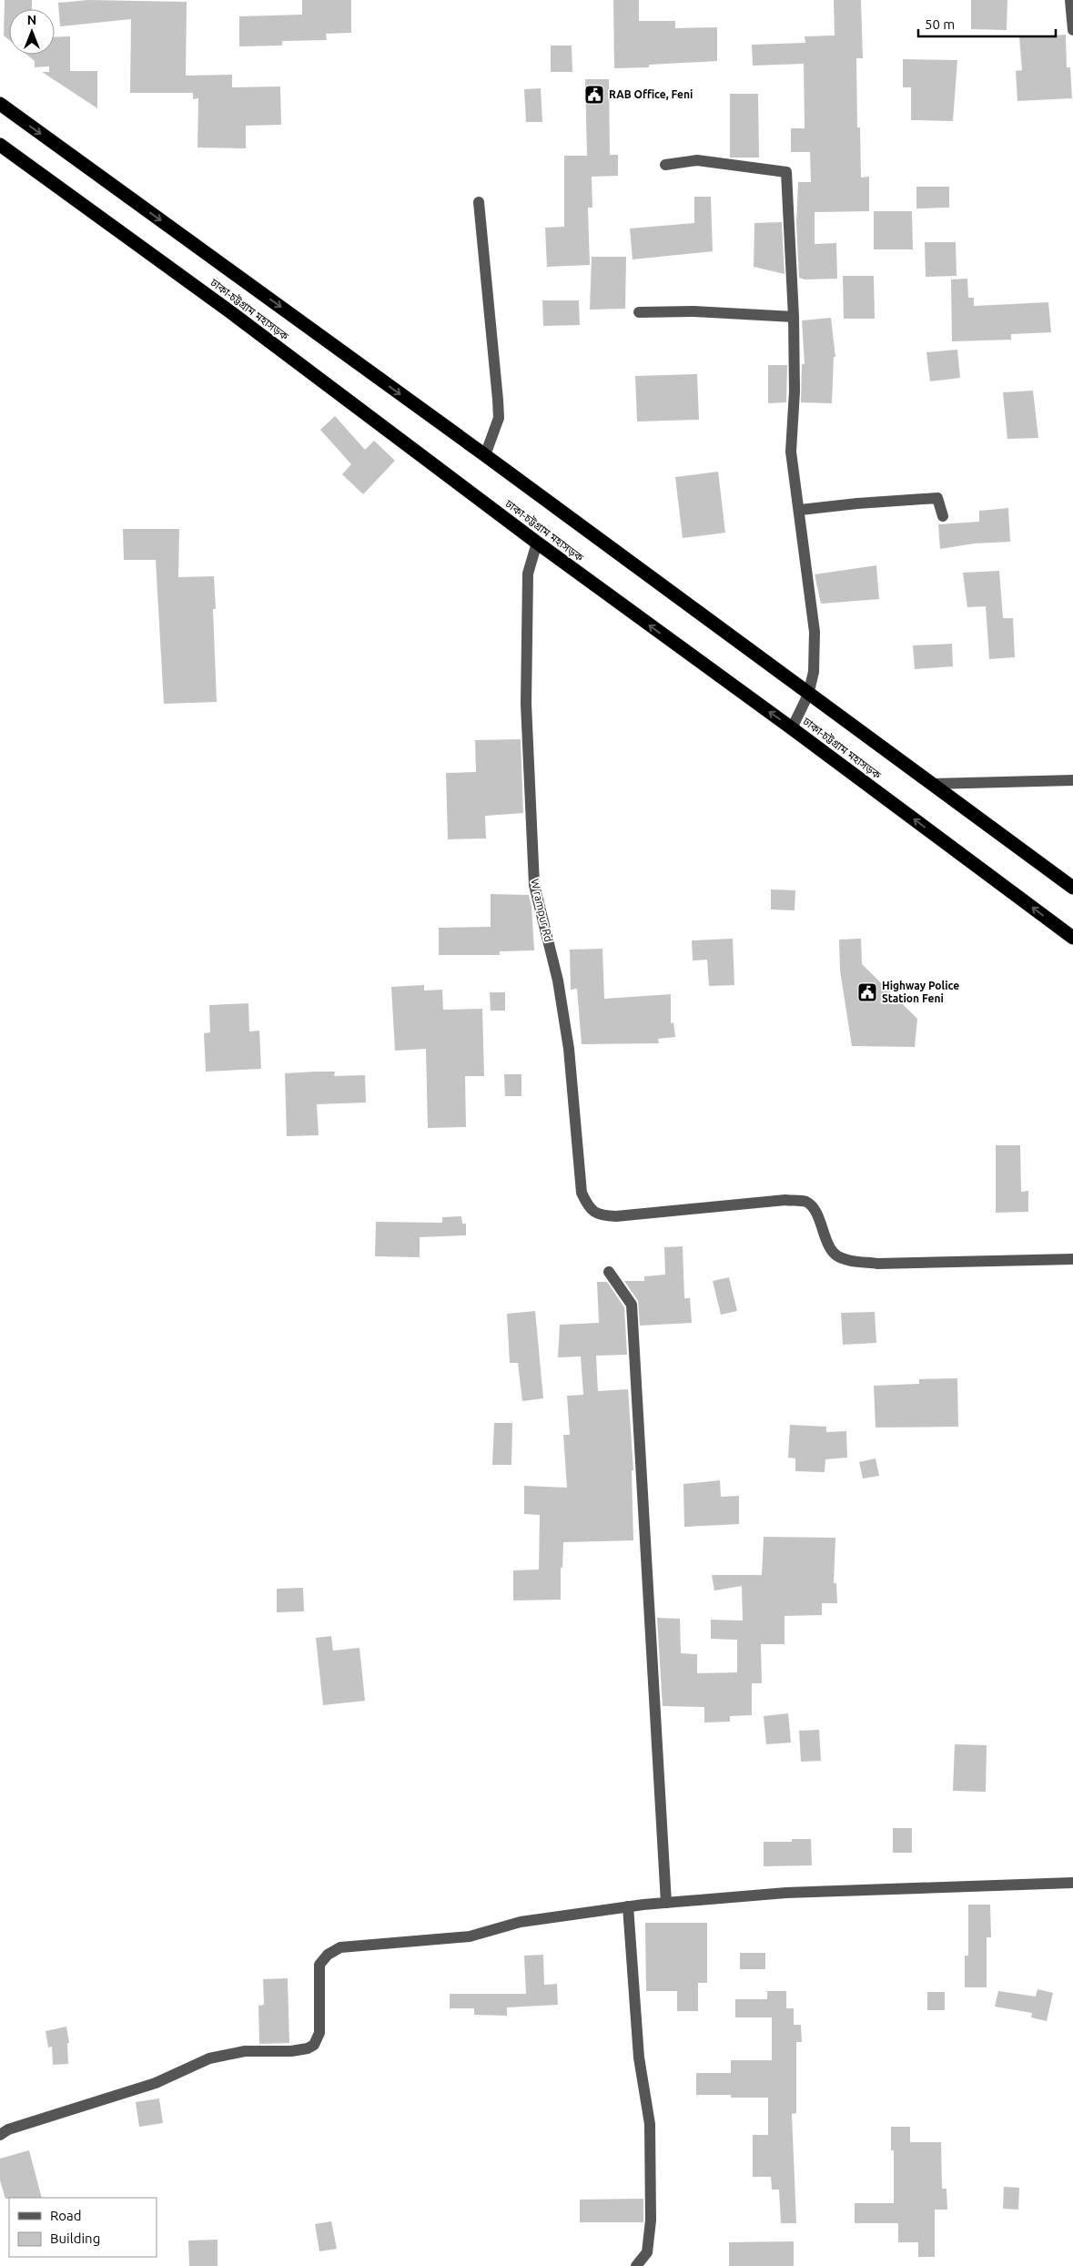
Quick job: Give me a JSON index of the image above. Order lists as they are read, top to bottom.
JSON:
{
  "streets": {
    "highway": ["ঢাকা-চট্টগ্রাম মহাসড়ক"],
    "street": ["W rampur Rd"]
  },
  "crossings": [
    ["ঢাকা-চট্টগ্রাম মহাসড়ক", "W rampur Rd"]
  ],
  "places": {
    "public building": ["RAB Office, Feni", "Highway Police Station Feni"]
  },
  "legend": ["Road", "Building"],
  "scale_bar": "50 m",
  "north": "top"
}
